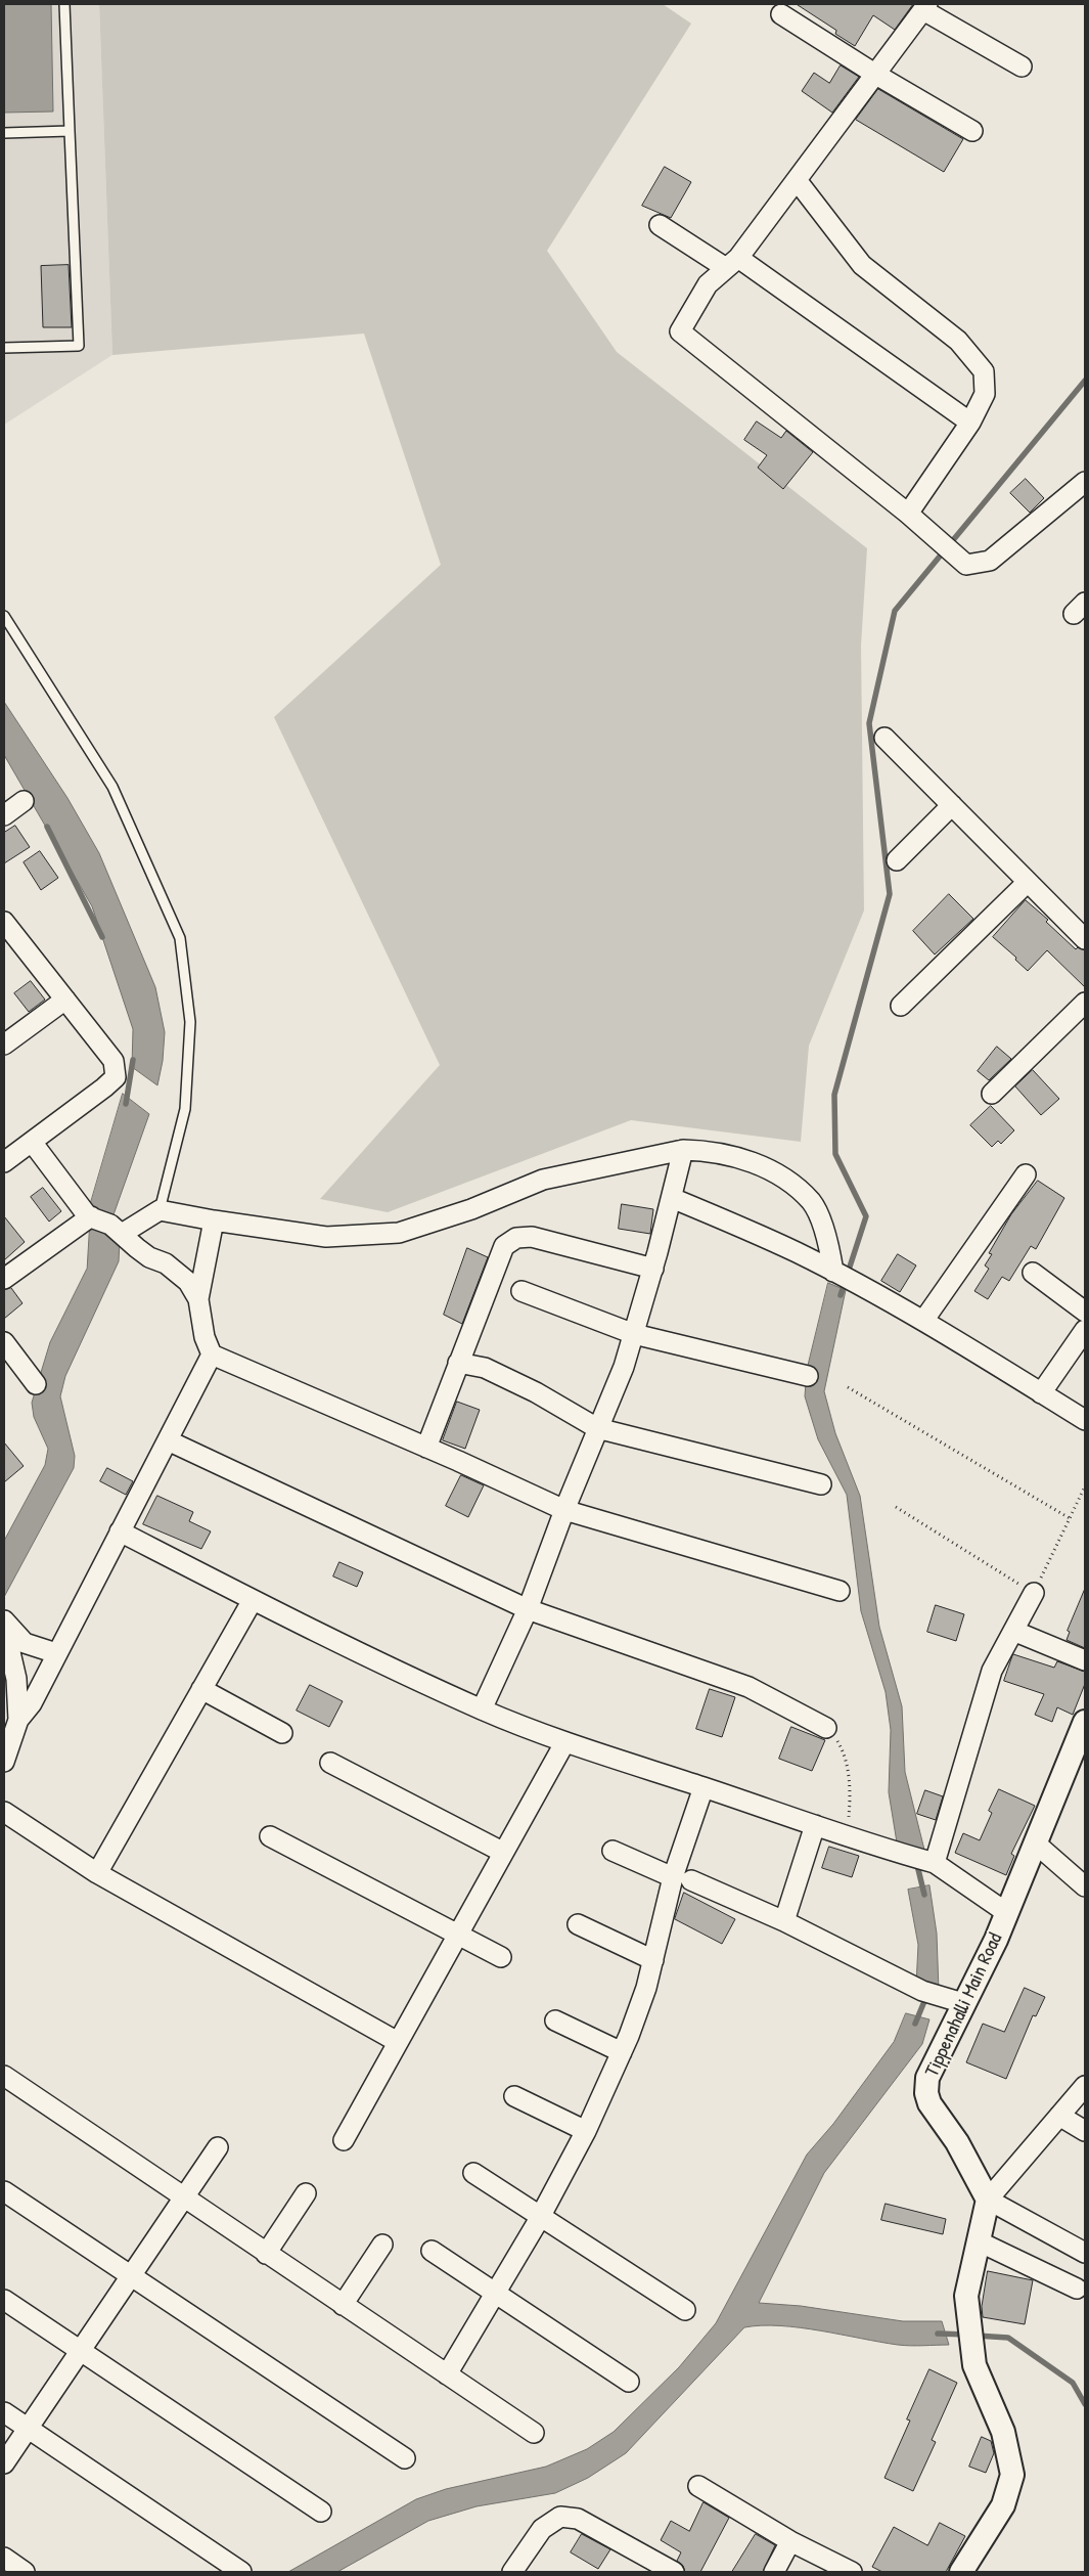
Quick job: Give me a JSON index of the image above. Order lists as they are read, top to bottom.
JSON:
{
  "streets": {
    "street": ["Tippenahalli Main Road"]
  }
}
